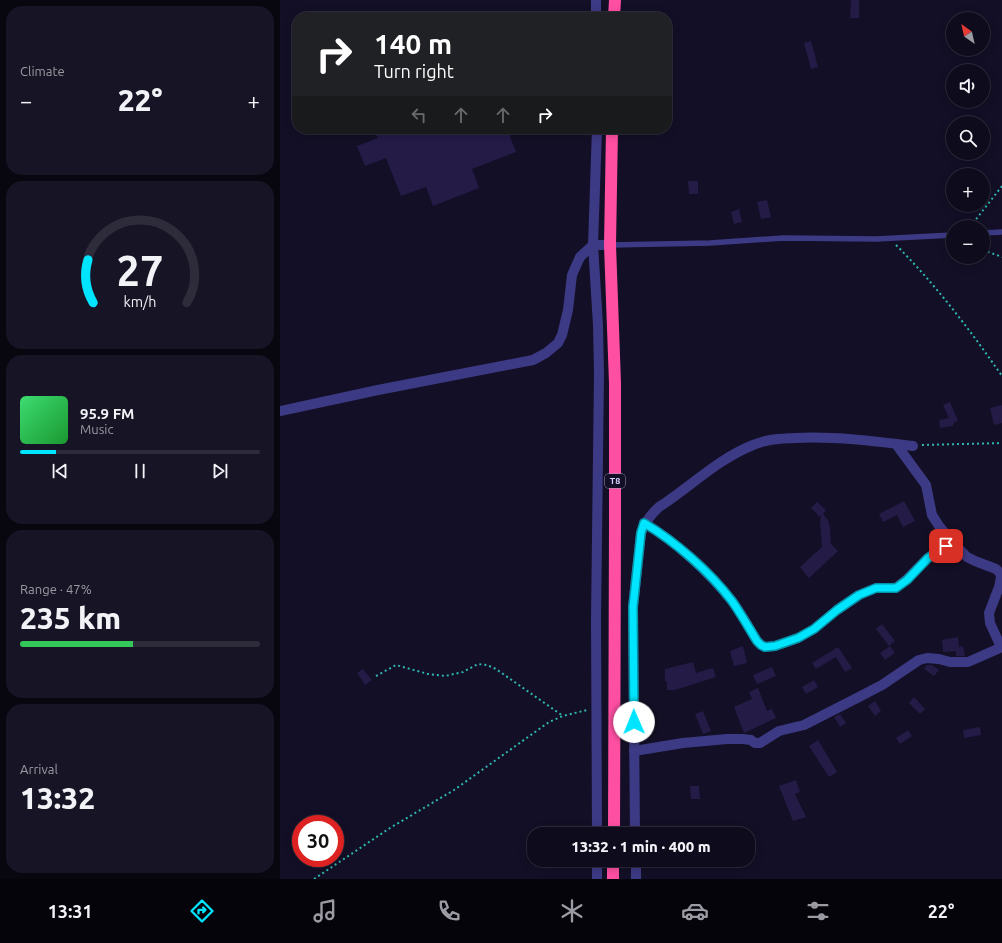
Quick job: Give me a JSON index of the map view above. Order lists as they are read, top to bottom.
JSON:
{
  "streets": {
    "highway": ["T8"]
  },
  "north": "top left",
  "page": {
    "tile": [
      "Climate",
      ["Range · 47%", "235 km"],
      ["Arrival", "13:32"]
    ],
    "map_buttons": ["+", "−"],
    "turn": ["140 m", "Turn right"],
    "heat": ["−", "22°", "+"],
    "song": ["95.9 FM", "Music"],
    "limit": "30",
    "trip": "13:32 · 1 min · 400 m",
    "tabs": ["13:31", "22°"],
    "gauge": ["27", "km/h"]
  }
}
